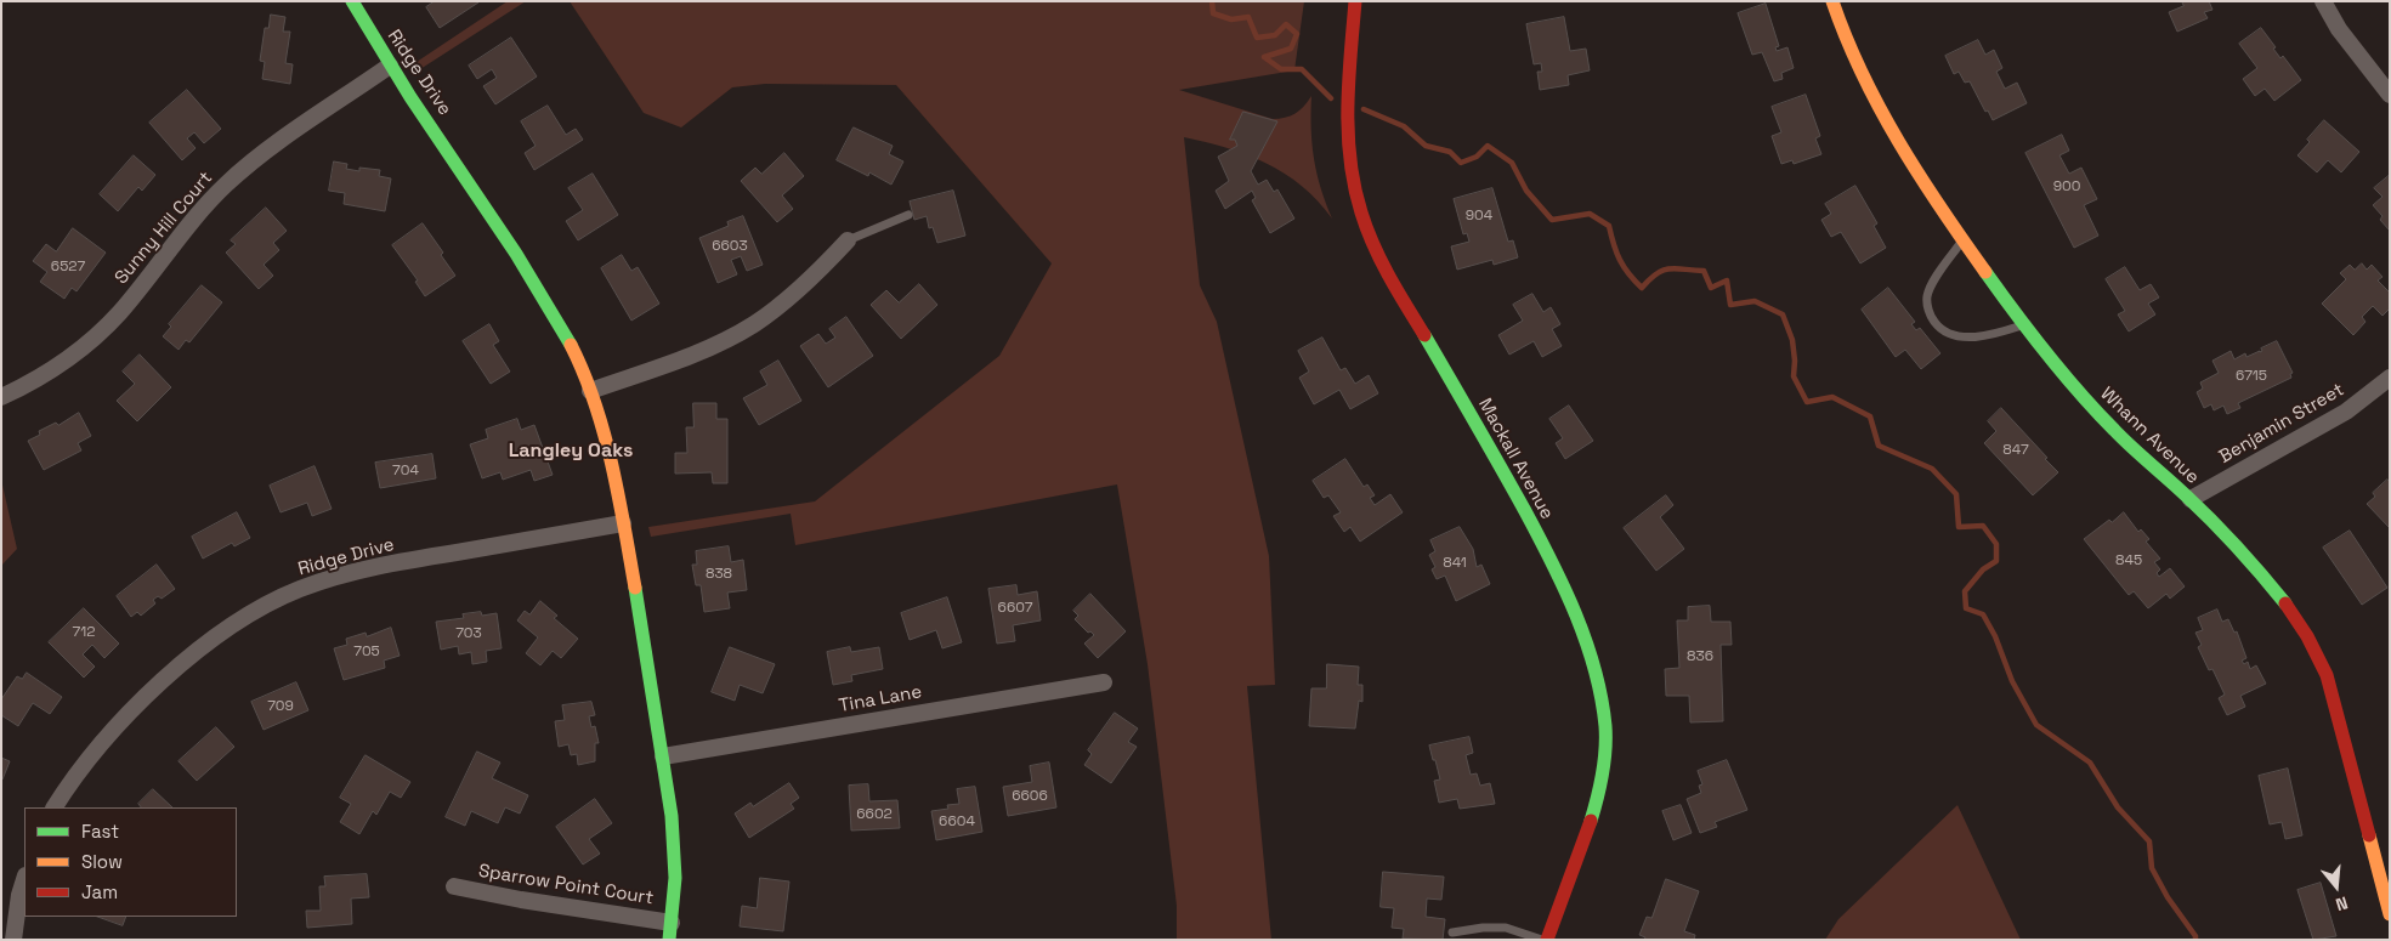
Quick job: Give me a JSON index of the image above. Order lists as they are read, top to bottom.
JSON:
{
  "streets": {
    "street": [
      "Ridge Drive",
      "Sunny Hill Court",
      "Benjamin Street",
      "Whann Avenue",
      "Mackall Avenue",
      "Tina Lane",
      "Sparrow Point Court"
    ]
  },
  "crossings": [
    ["Ridge Drive", "Sunny Hill Court"],
    ["Ridge Drive", "Tina Lane"],
    ["Ridge Drive", "Sparrow Point Court"],
    ["Benjamin Street", "Whann Avenue"]
  ],
  "districts": ["Langley Oaks"],
  "house_numbers": [
    "900",
    "904",
    "6603",
    "6527",
    "6715",
    "847",
    "704",
    "845",
    "841",
    "838",
    "6607",
    "712",
    "703",
    "705",
    "836",
    "709",
    "6606",
    "6602",
    "6604"
  ],
  "legend": ["Fast", "Slow", "Jam"],
  "north": "bottom"
}
